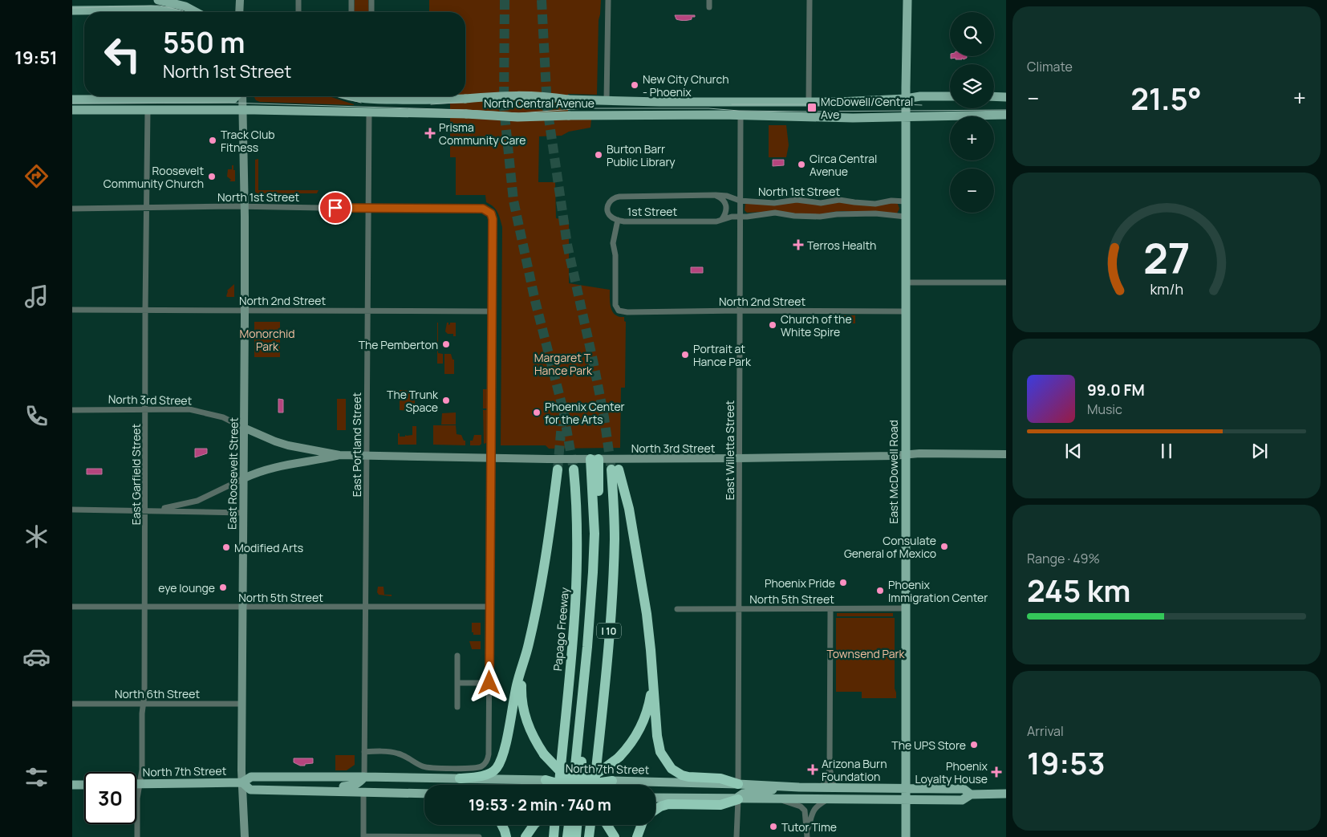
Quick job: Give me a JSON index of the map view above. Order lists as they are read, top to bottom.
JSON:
{
  "streets": {
    "highway": ["Papago Freeway", "I 10"],
    "main road": ["North Central Avenue", "East McDowell Road", "North 7th Street"],
    "street": [
      "North 1st Street",
      "1st Street",
      "North 2nd Street",
      "North 3rd Street",
      "East Portland Street",
      "East Willetta Street",
      "East Roosevelt Street",
      "East Garfield Street",
      "North 5th Street",
      "North 6th Street"
    ]
  },
  "crossings": [
    ["North Central Avenue", "East Portland Street"],
    ["North Central Avenue", "East Willetta Street"],
    ["North Central Avenue", "East McDowell Road"],
    ["North Central Avenue", "East Roosevelt Street"],
    ["North Central Avenue", "East Garfield Street"],
    ["North 1st Street", "1st Street"],
    ["North 1st Street", "North 2nd Street"],
    ["North 1st Street", "East Portland Street"],
    ["North 1st Street", "East Willetta Street"],
    ["North 1st Street", "East McDowell Road"],
    ["North 1st Street", "East Roosevelt Street"],
    ["North 1st Street", "East Garfield Street"],
    ["1st Street", "North 2nd Street"],
    ["1st Street", "East Willetta Street"],
    ["North 2nd Street", "East Portland Street"],
    ["North 2nd Street", "East Willetta Street"],
    ["North 2nd Street", "East McDowell Road"],
    ["North 2nd Street", "East Roosevelt Street"],
    ["North 2nd Street", "East Garfield Street"],
    ["North 3rd Street", "East Portland Street"],
    ["North 3rd Street", "East Willetta Street"],
    ["North 3rd Street", "East McDowell Road"],
    ["North 3rd Street", "East Roosevelt Street"],
    ["North 3rd Street", "East Garfield Street"],
    ["East Portland Street", "North 5th Street"],
    ["East Portland Street", "North 7th Street"],
    ["East Willetta Street", "North 5th Street"],
    ["East Willetta Street", "North 7th Street"],
    ["East McDowell Road", "North 5th Street"],
    ["East McDowell Road", "North 7th Street"],
    ["East Roosevelt Street", "North 5th Street"],
    ["East Roosevelt Street", "North 6th Street"],
    ["East Roosevelt Street", "North 7th Street"],
    ["East Garfield Street", "North 5th Street"],
    ["East Garfield Street", "North 6th Street"],
    ["East Garfield Street", "North 7th Street"]
  ],
  "parks": ["Monorchid Park", "Margaret T. Hance Park", "Townsend Park"],
  "places": {
    "other": [
      "New City Church - Phoenix",
      "Track Club Fitness",
      "Burton Barr Public Library",
      "Circa Central Avenue",
      "Roosevelt Community Church",
      "Church of the White Spire",
      "The Pemberton",
      "Portrait at Hance Park",
      "The Trunk Space",
      "Phoenix Center for the Arts",
      "Consulate General of Mexico",
      "Modified Arts",
      "Phoenix Pride",
      "eye lounge",
      "Phoenix Immigration Center",
      "The UPS Store",
      "Tutor Time"
    ],
    "transit": ["McDowell/Central Ave"],
    "health": [
      "Prisma Community Care",
      "Terros Health",
      "Arizona Burn Foundation",
      "Phoenix Loyalty House"
    ]
  },
  "page": {
    "tabs": "19:51",
    "tile": [
      "Climate",
      ["Range · 49%", "245 km"],
      ["Arrival", "19:53"]
    ],
    "map_buttons": ["+", "−"],
    "turn": ["550 m", "North 1st Street"],
    "heat": ["−", "21.5°", "+"],
    "song": ["99.0 FM", "Music"],
    "limit": "30",
    "trip": "19:53 · 2 min · 740 m",
    "gauge": ["27", "km/h"]
  }
}
